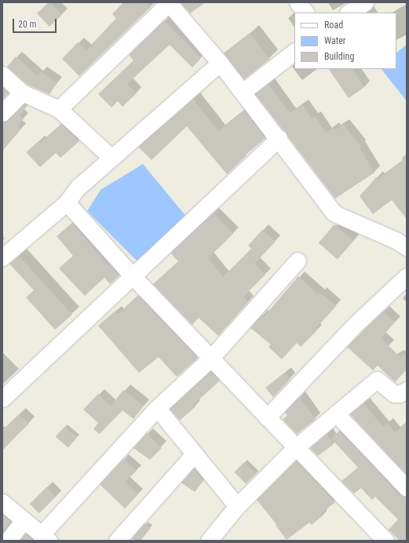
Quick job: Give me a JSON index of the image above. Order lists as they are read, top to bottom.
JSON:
{
  "legend": ["Road", "Water", "Building"],
  "scale_bar": "20 m"
}
